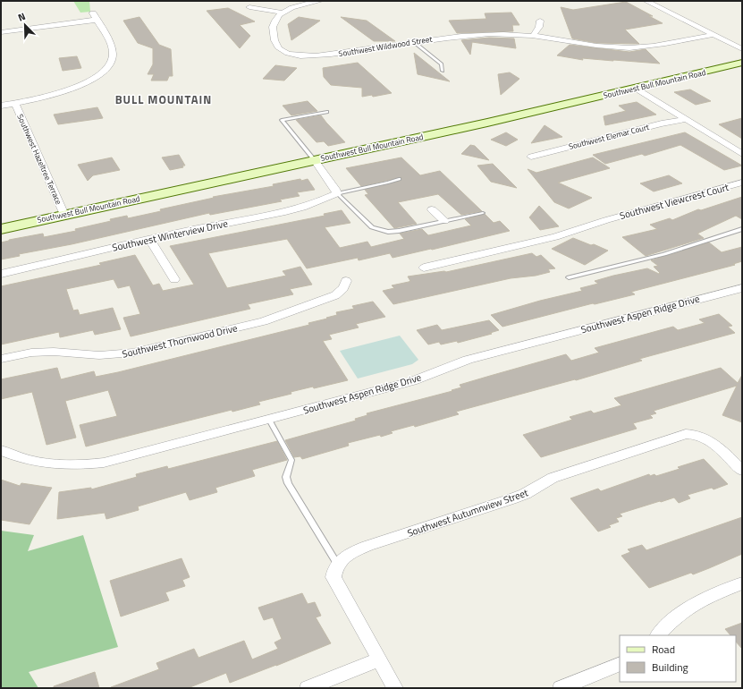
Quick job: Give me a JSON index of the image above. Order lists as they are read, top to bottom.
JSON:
{
  "streets": {
    "main road": ["Southwest Bull Mountain Road"],
    "street": [
      "Southwest Wildwood Street",
      "Southwest Elemar Court",
      "Southwest Hazeltree Terrace",
      "Southwest Viewcrest Court",
      "Southwest Winterview Drive",
      "Southwest Aspen Ridge Drive",
      "Southwest Thornwood Drive",
      "Southwest Autumnview Street"
    ]
  },
  "crossings": [
    ["Southwest Bull Mountain Road", "Southwest Hazeltree Terrace"]
  ],
  "districts": ["BULL MOUNTAIN"],
  "legend": ["Road", "Building"],
  "north": "top left"
}
